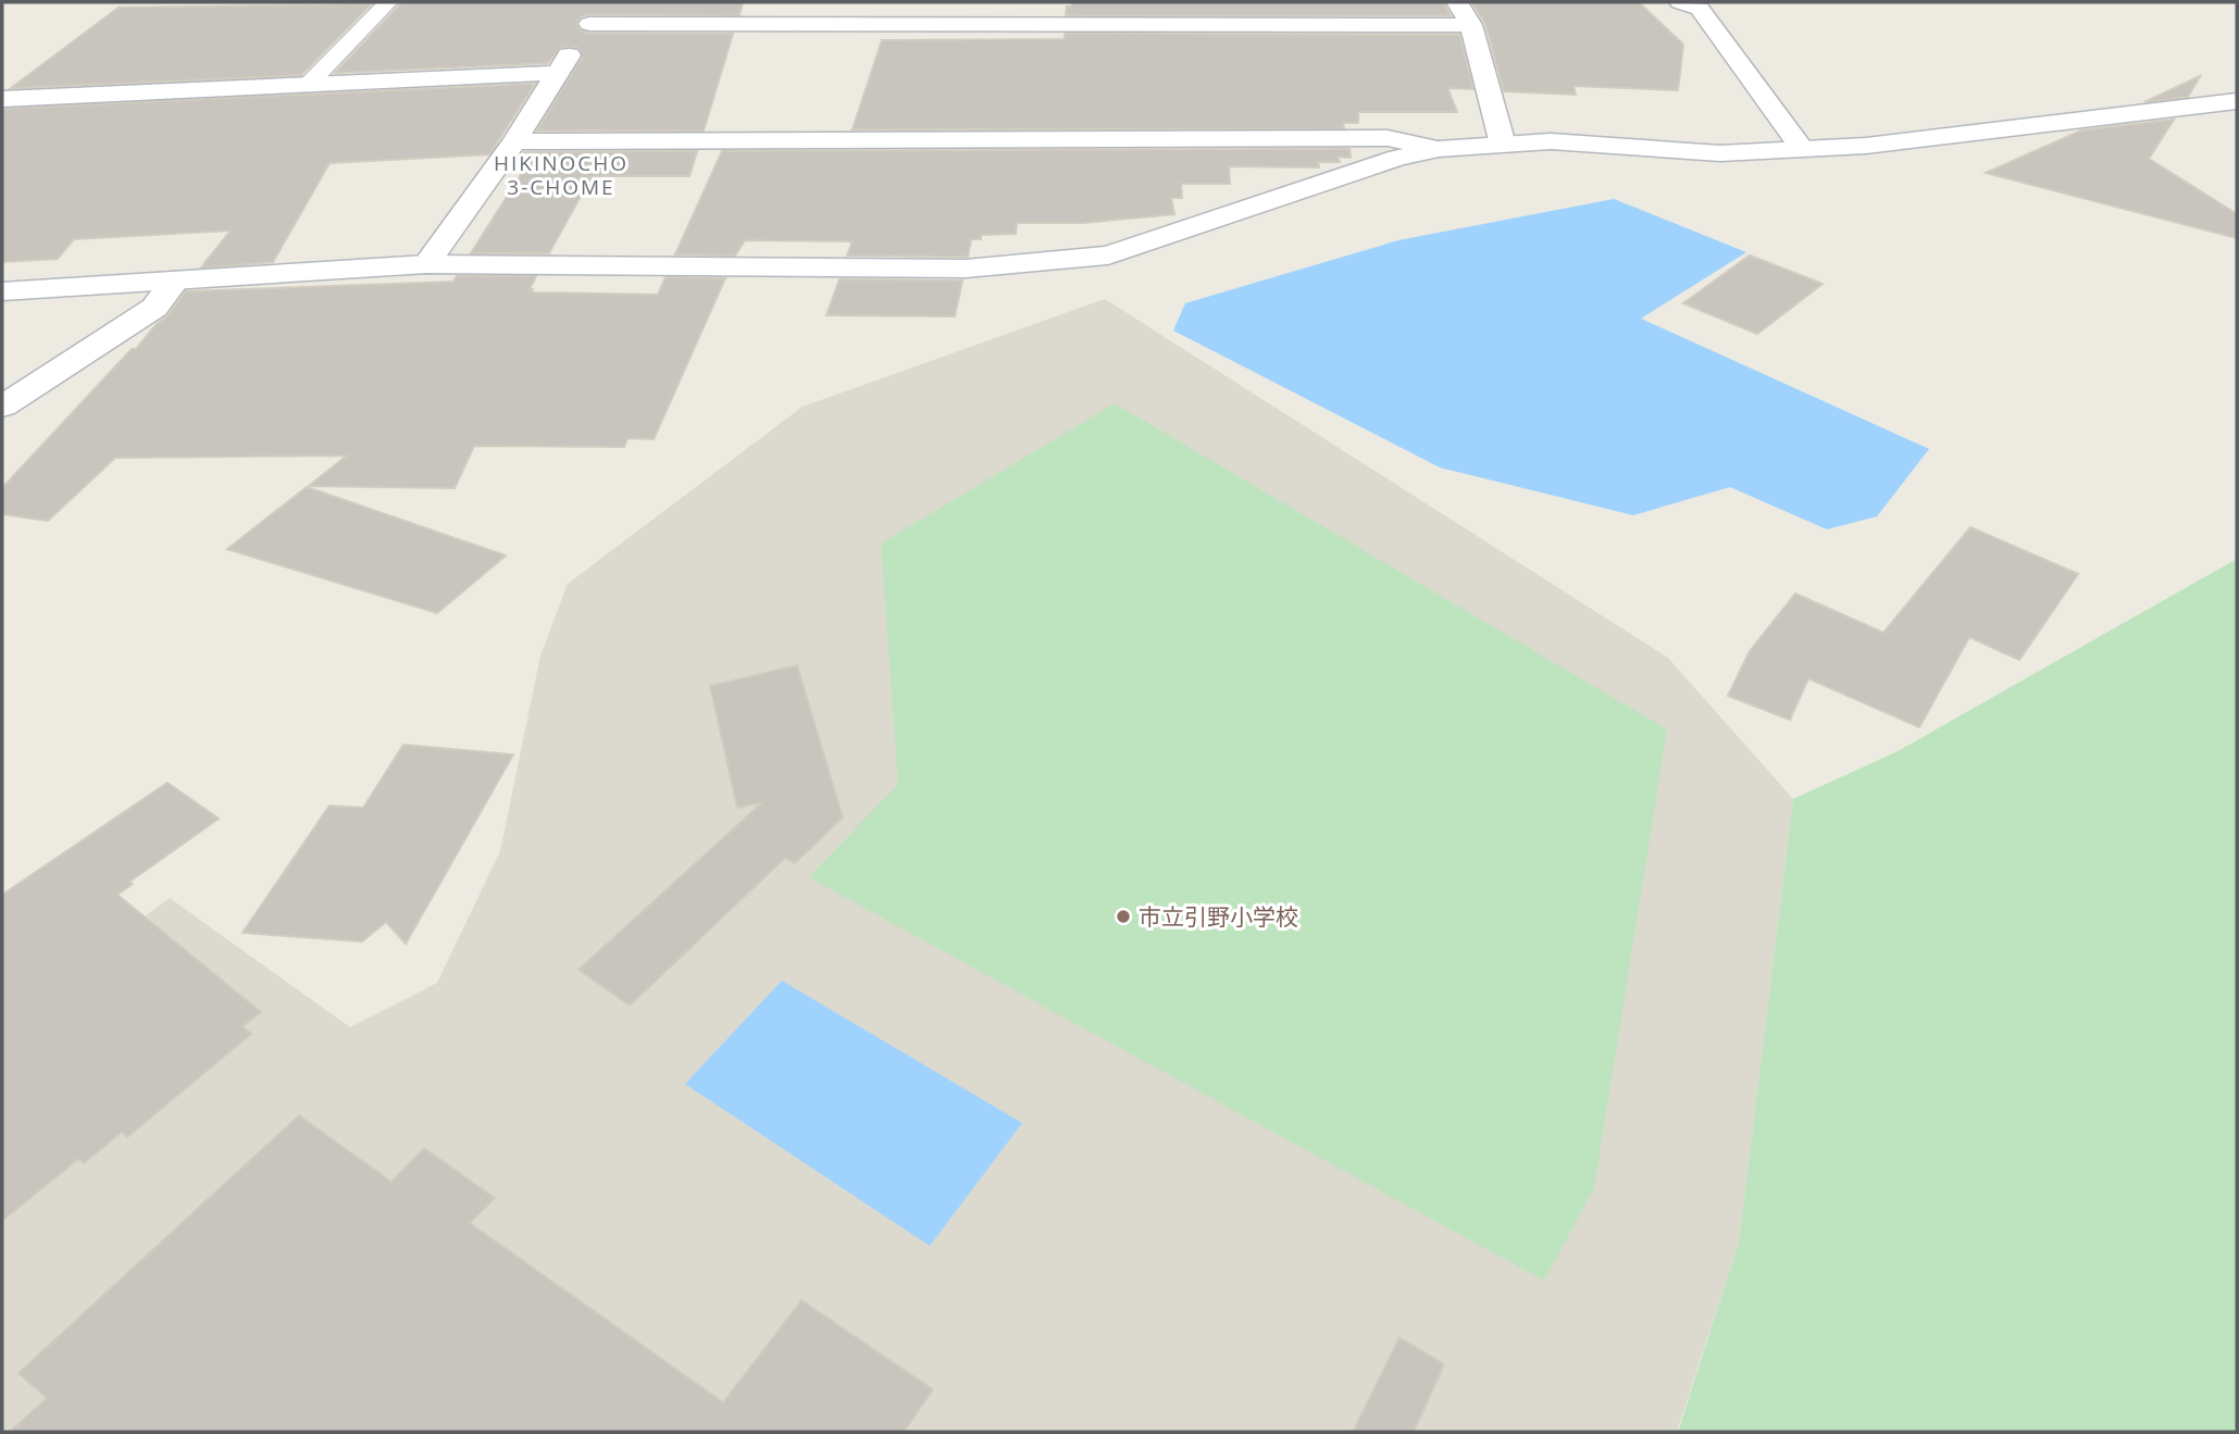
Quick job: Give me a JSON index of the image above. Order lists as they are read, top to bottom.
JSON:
{
  "districts": ["HIKINOCHO 3-CHOME"],
  "places": ["市立引野小学校"]
}
